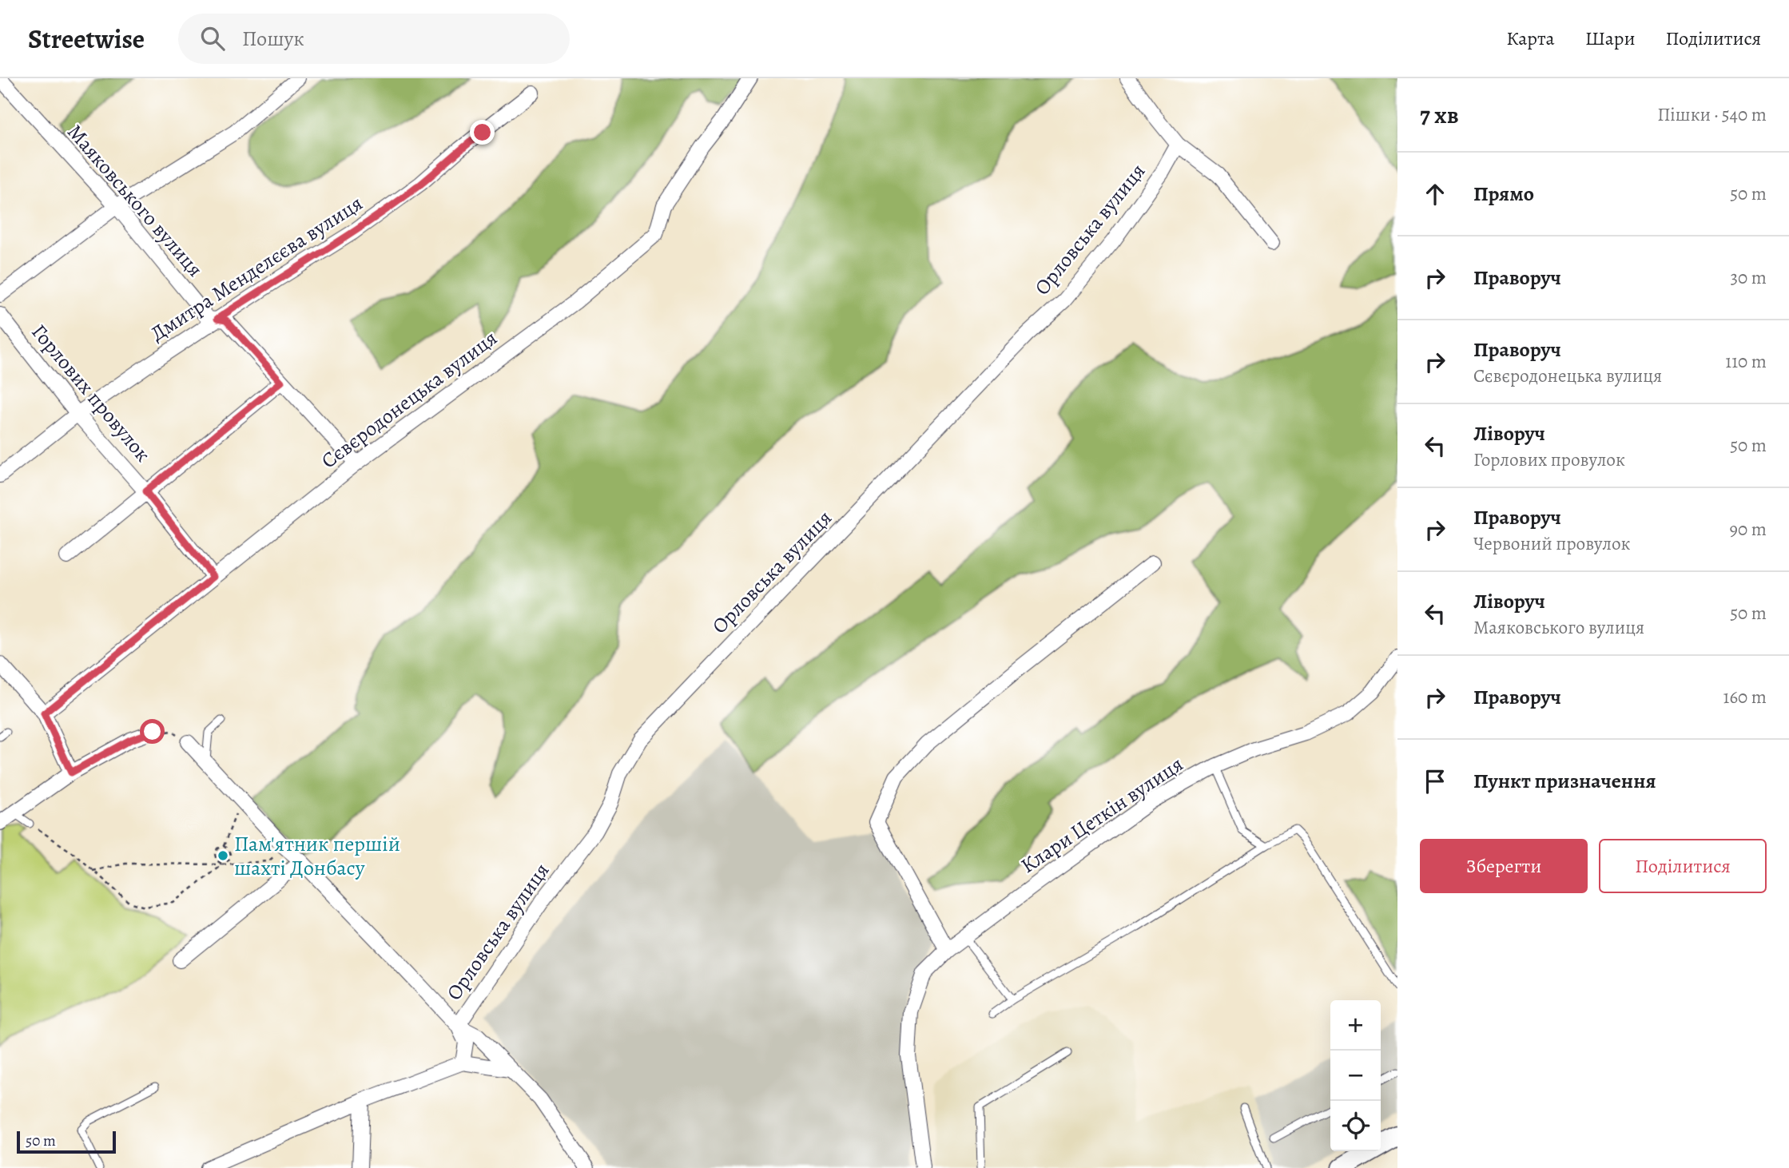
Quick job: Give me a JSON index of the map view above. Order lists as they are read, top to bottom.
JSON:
{
  "streets": {
    "street": [
      "Маяковського вулиця",
      "Орловська вулиця",
      "Дмитра Менделєєва вулиця",
      "Горлових провулок",
      "Сєвєродонецька вулиця",
      "Клари Цеткін вулиця"
    ]
  },
  "crossings": [
    ["Маяковського вулиця", "Дмитра Менделєєва вулиця"],
    ["Маяковського вулиця", "Сєвєродонецька вулиця"],
    ["Дмитра Менделєєва вулиця", "Горлових провулок"],
    ["Горлових провулок", "Сєвєродонецька вулиця"]
  ],
  "places": ["Пам'ятник першій шахті Донбасу"],
  "scale_bar": "50 m",
  "page": {
    "header": "Streetwise",
    "search": "Пошук",
    "nav": ["Карта", "Шари", "Поділитися"],
    "heading": ["7 хв", "Пішки · 540 m"],
    "list": [
      ["Прямо", "50 m"],
      ["Праворуч", "30 m"],
      ["Праворуч", "Сєвєродонецька вулиця", "110 m"],
      ["Ліворуч", "Горлових провулок", "50 m"],
      ["Праворуч", "Червоний провулок", "90 m"],
      ["Ліворуч", "Маяковського вулиця", "50 m"],
      ["Праворуч", "160 m"],
      "Пункт призначення"
    ],
    "buttons": ["Зберегти", "Поділитися"],
    "map_buttons": ["+", "−"],
    "scale": "50 m"
  }
}
